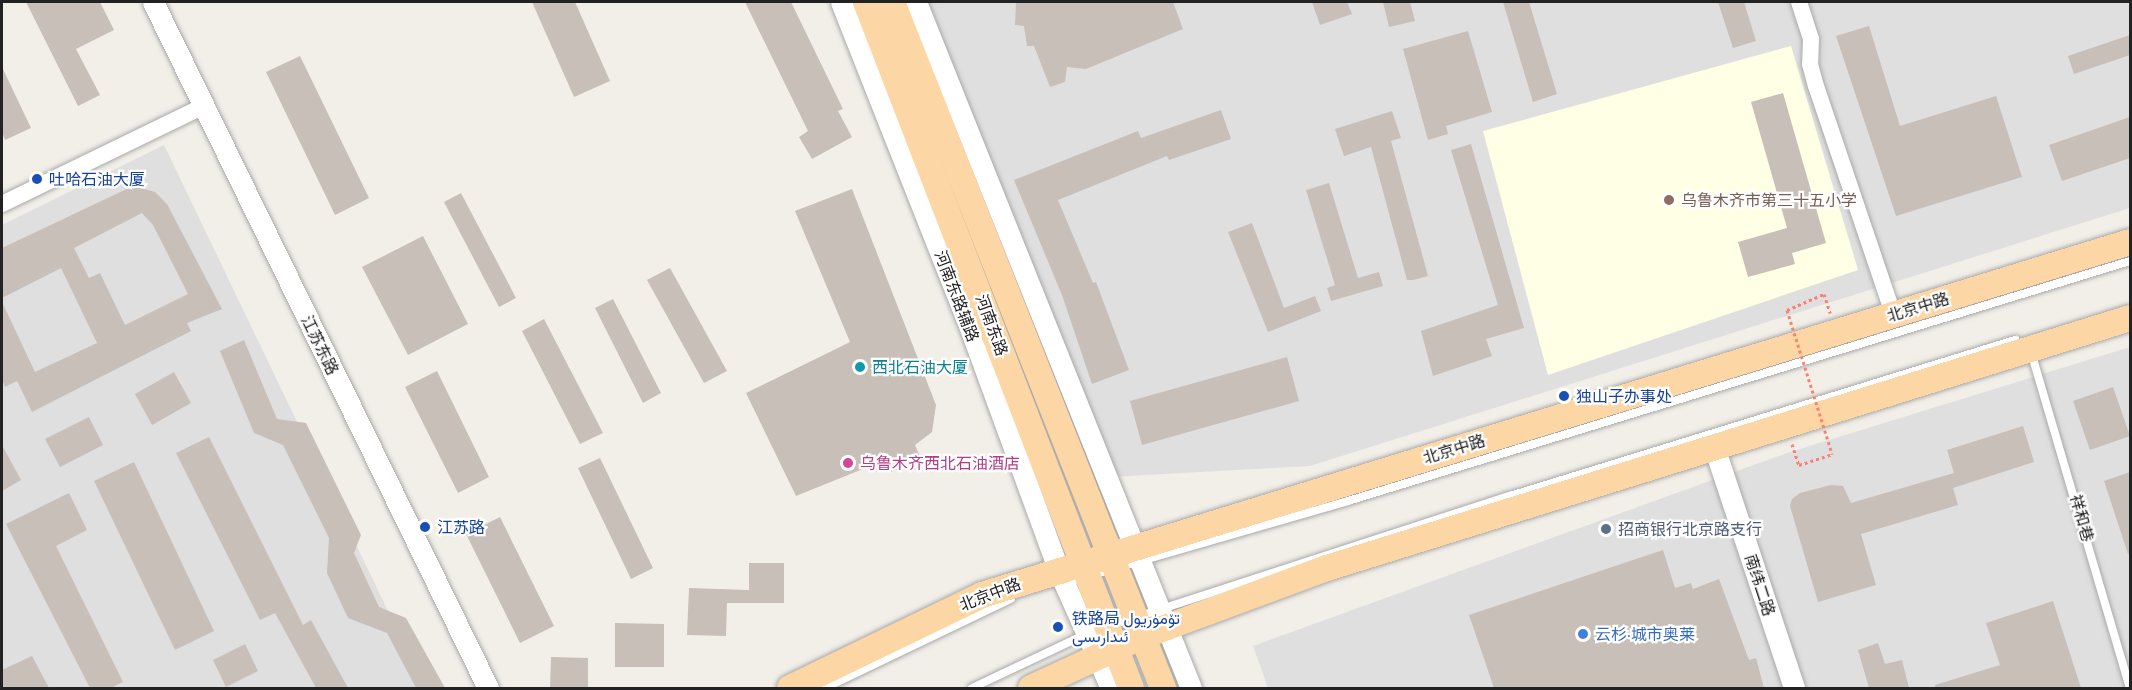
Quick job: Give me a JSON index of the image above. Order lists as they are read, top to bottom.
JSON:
{
  "streets": {
    "main road": ["北京中路", "河南东路"],
    "street": ["河南东路辅路", "江苏东路", "南纬二路"],
    "lane": ["祥和巷"]
  },
  "crossings": [
    ["河南东路辅路", "北京中路"],
    ["河南东路辅路", "河南东路"],
    ["北京中路", "河南东路"]
  ],
  "places": [
    "吐哈石油大厦",
    "乌鲁木齐市第三十五小学",
    "西北石油大厦",
    "独山子办事处",
    "乌鲁木齐西北石油酒店",
    "江苏路",
    "招商银行北京路支行",
    "铁路局 تۆمۈريول ئىدارىسى",
    "云杉·城市奥莱"
  ]
}
